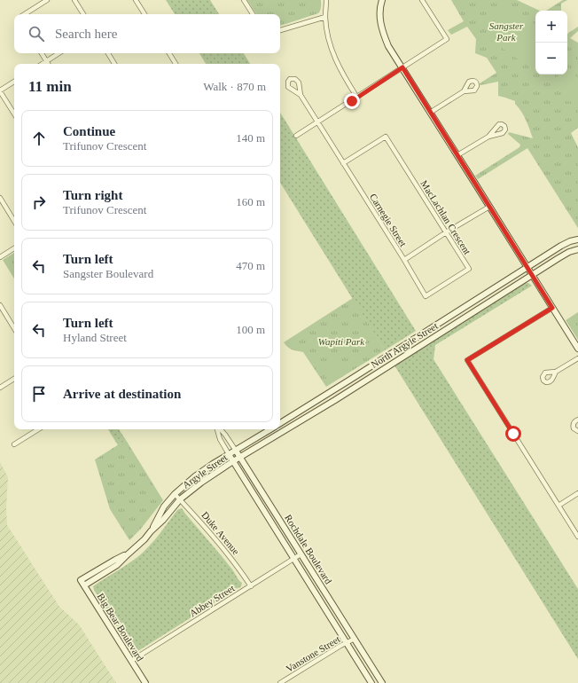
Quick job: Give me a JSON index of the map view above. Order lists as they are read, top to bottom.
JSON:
{
  "streets": {
    "street": [
      "MacLachlan Crescent",
      "Carnegie Street",
      "North Argyle Street",
      "Argyle Street",
      "Duke Avenue",
      "Rochdale Boulevard",
      "Abbey Street",
      "Big Bear Boulevard",
      "Vanstone Street"
    ]
  },
  "crossings": [
    ["MacLachlan Crescent", "Carnegie Street"],
    ["North Argyle Street", "Argyle Street"],
    ["North Argyle Street", "Rochdale Boulevard"],
    ["Argyle Street", "Duke Avenue"],
    ["Argyle Street", "Rochdale Boulevard"],
    ["Argyle Street", "Big Bear Boulevard"],
    ["Duke Avenue", "Abbey Street"],
    ["Rochdale Boulevard", "Abbey Street"],
    ["Rochdale Boulevard", "Vanstone Street"],
    ["Abbey Street", "Big Bear Boulevard"]
  ],
  "parks": ["Sangster Park", "Wapiti Park"],
  "page": {
    "map_buttons": ["+", "−"],
    "search": "Search here",
    "heading": ["11 min", "Walk · 870 m"],
    "list": [
      ["Continue", "Trifunov Crescent", "140 m"],
      ["Turn right", "Trifunov Crescent", "160 m"],
      ["Turn left", "Sangster Boulevard", "470 m"],
      ["Turn left", "Hyland Street", "100 m"],
      "Arrive at destination"
    ]
  }
}
